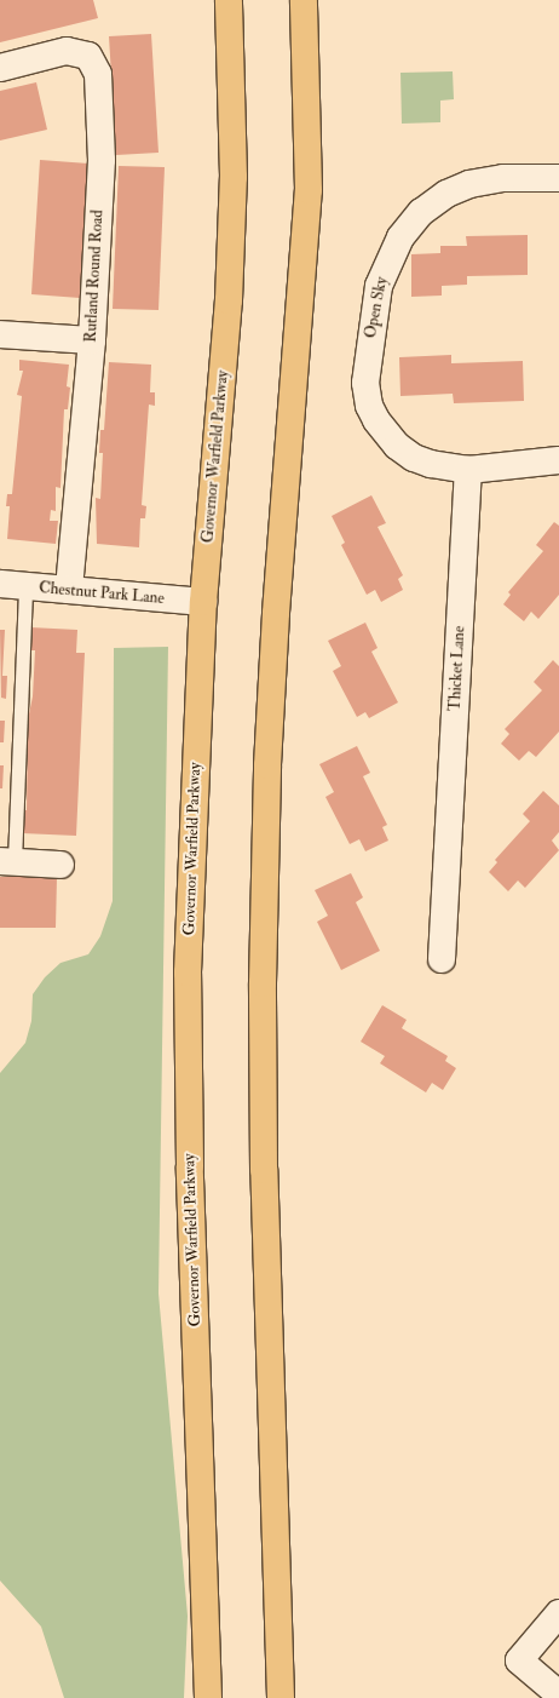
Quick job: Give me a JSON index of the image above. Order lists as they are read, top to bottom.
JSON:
{
  "streets": {
    "main road": ["Governor Warfield Parkway"],
    "street": [
      "Rutland Round Road",
      "Open Sky",
      "Chestnut Park Lane",
      "Thicket Lane"
    ]
  },
  "crossings": [
    ["Rutland Round Road", "Chestnut Park Lane"],
    ["Open Sky", "Thicket Lane"],
    ["Governor Warfield Parkway", "Chestnut Park Lane"]
  ]
}
